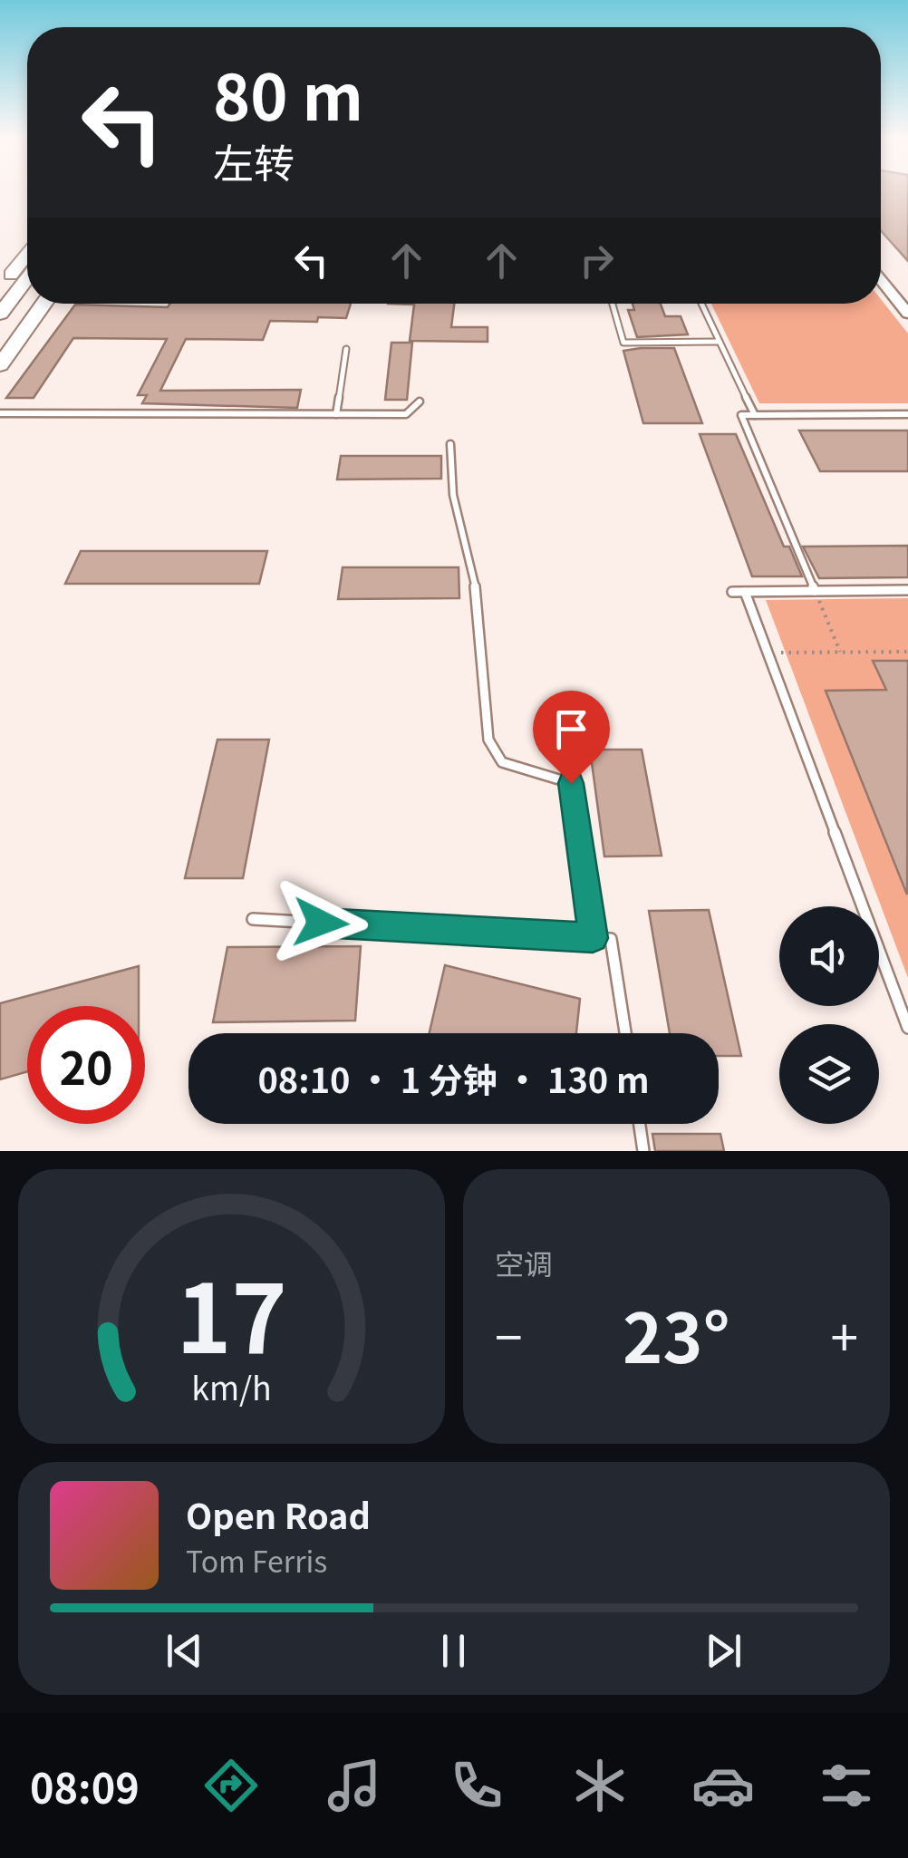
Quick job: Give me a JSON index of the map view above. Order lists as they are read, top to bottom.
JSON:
{
  "page": {
    "turn": ["80 m", "左转"],
    "limit": "20",
    "trip": "08:10 · 1 分钟 · 130 m",
    "tile": "空调",
    "heat": ["−", "23°", "+"],
    "song": ["Open Road", "Tom Ferris"],
    "tabs": "08:09",
    "gauge": ["17", "km/h"]
  }
}
